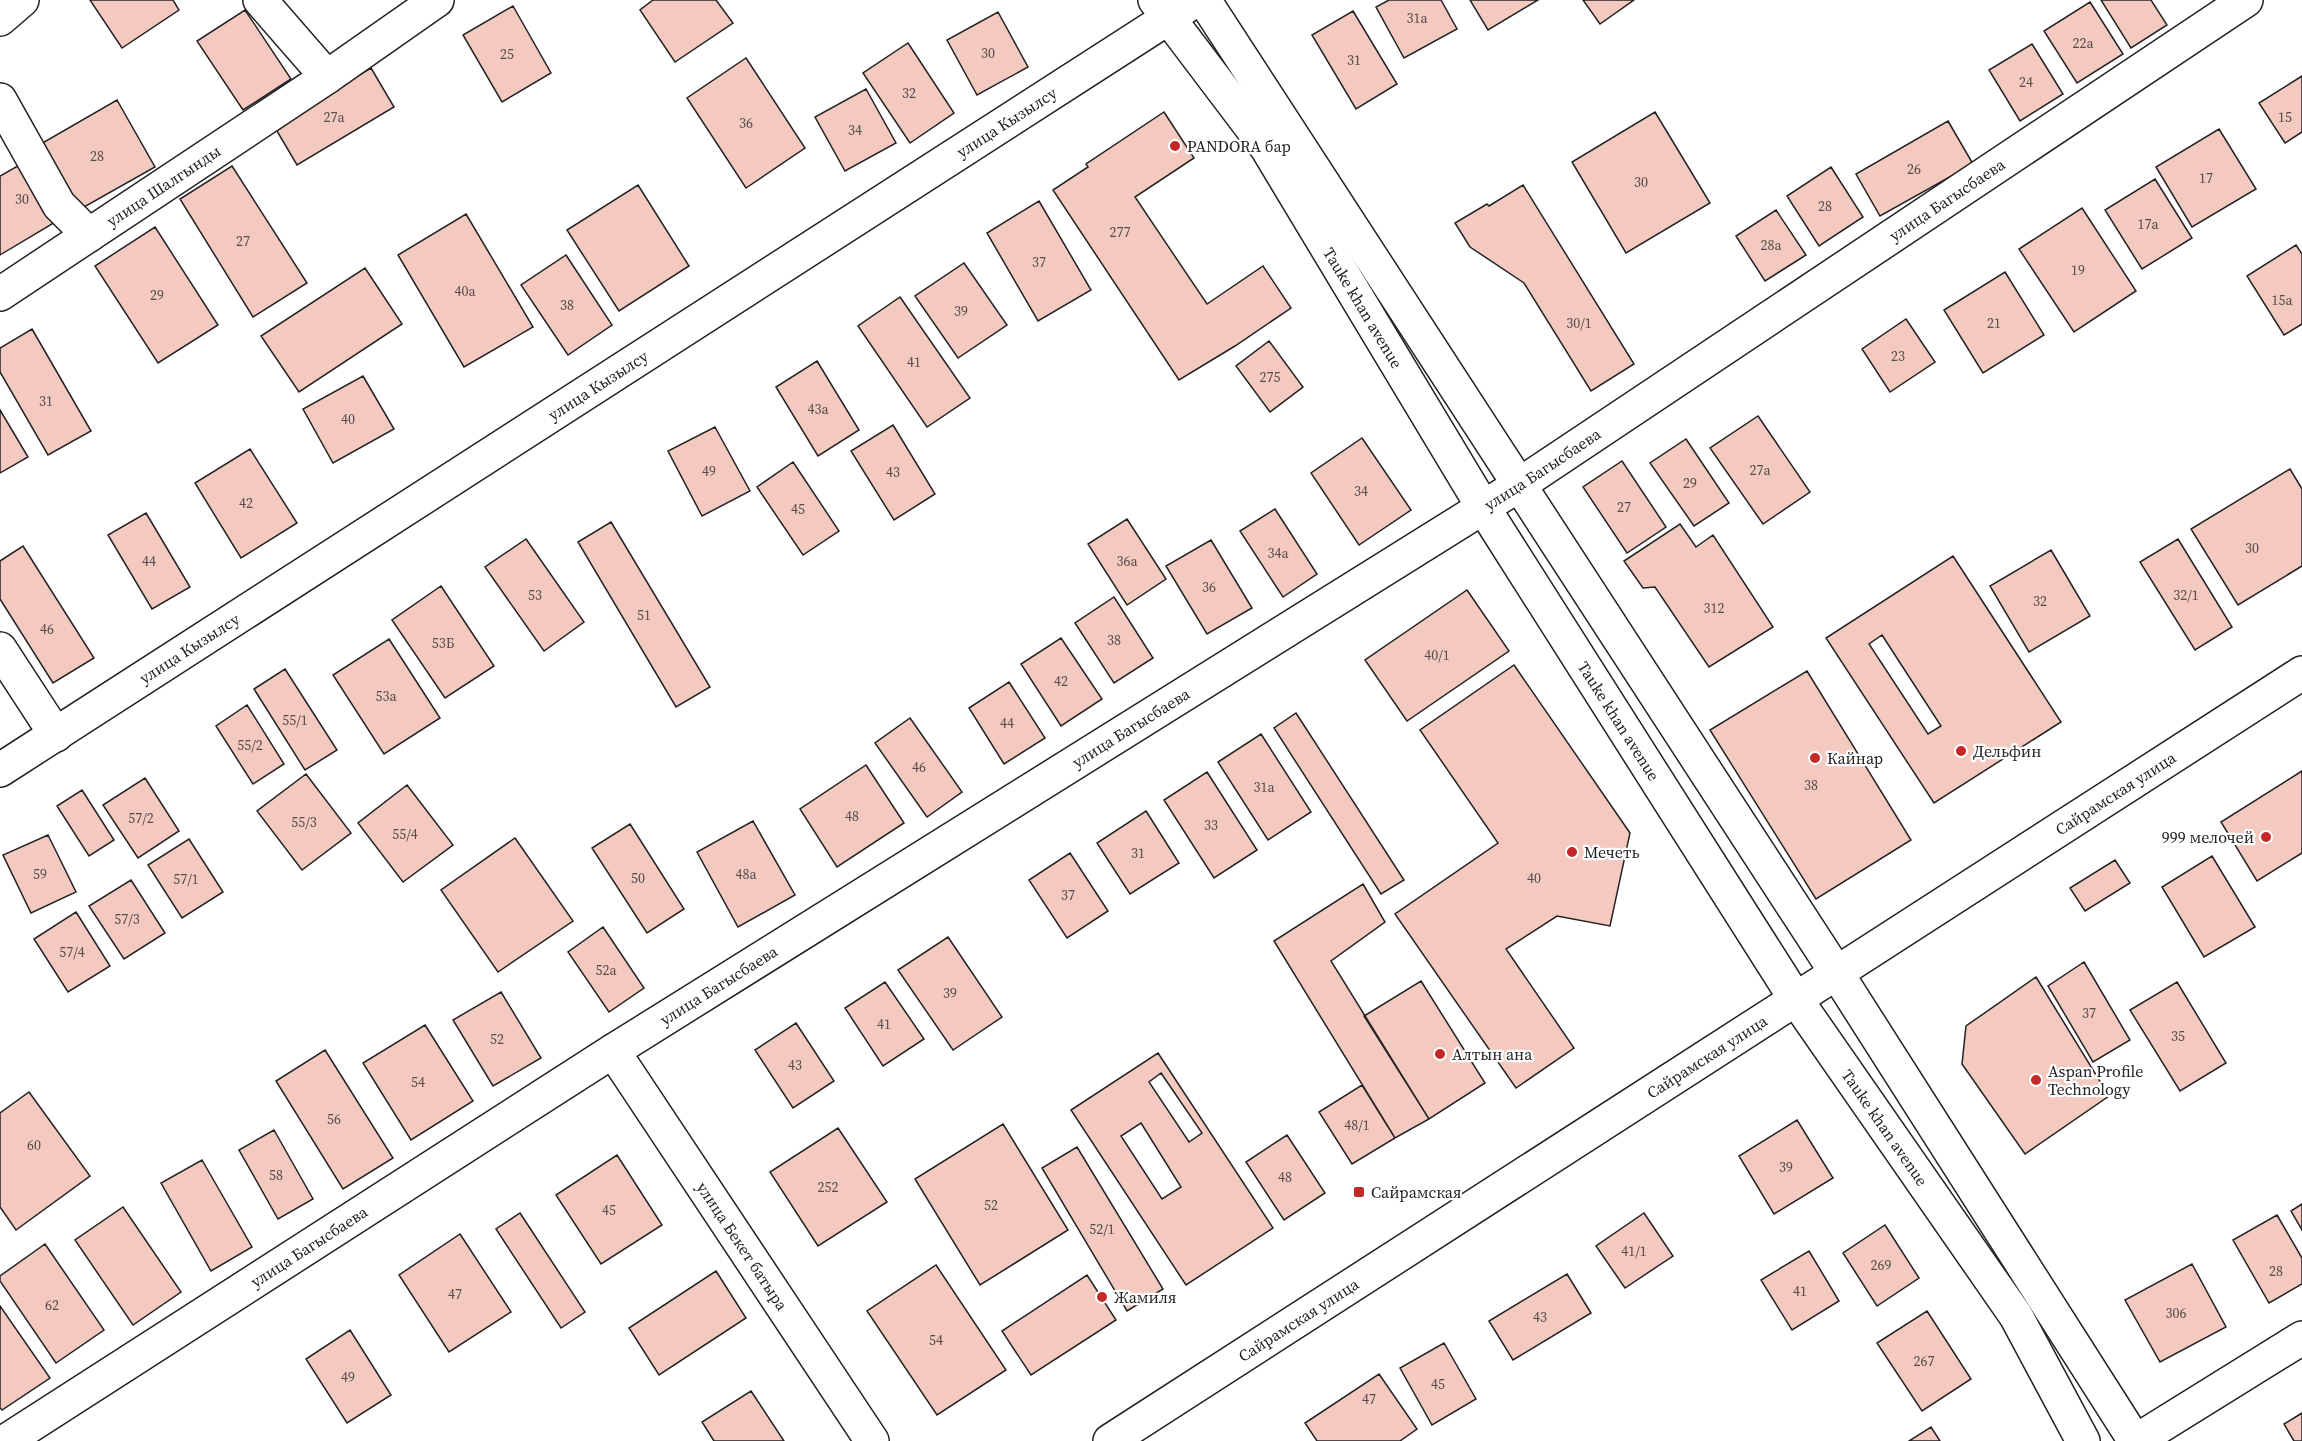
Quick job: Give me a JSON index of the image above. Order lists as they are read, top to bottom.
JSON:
{
  "streets": {
    "street": [
      "улица Кызылсу",
      "улица Шалгынды",
      "улица Багысбаева",
      "Tauke khan avenue",
      "Сайрамская улица",
      "улица Бекет батыра"
    ]
  },
  "crossings": [
    ["улица Кызылсу", "Tauke khan avenue"],
    ["улица Багысбаева", "Tauke khan avenue"],
    ["улица Багысбаева", "улица Бекет батыра"],
    ["Tauke khan avenue", "Сайрамская улица"]
  ],
  "places": {
    "other": [
      "PANDORA бар",
      "Дельфин",
      "Кайнар",
      "999 мелочей",
      "Мечеть",
      "Алтын ана",
      "Aspan Profile Technology",
      "Жамиля"
    ],
    "transit": ["Сайрамская"]
  },
  "house_numbers": [
    "31а",
    "22а",
    "30",
    "25",
    "31",
    "24",
    "32",
    "27а",
    "15",
    "36",
    "34",
    "28",
    "26",
    "17",
    "30",
    "30",
    "28",
    "17а",
    "277",
    "27",
    "28а",
    "37",
    "19",
    "40а",
    "29",
    "15а",
    "38",
    "39",
    "30/1",
    "21",
    "23",
    "41",
    "275",
    "31",
    "43а",
    "40",
    "27а",
    "49",
    "43",
    "29",
    "34",
    "42",
    "27",
    "45",
    "30",
    "34а",
    "44",
    "36а",
    "36",
    "53",
    "32/1",
    "32",
    "312",
    "51",
    "46",
    "38",
    "53Б",
    "40/1",
    "42",
    "53а",
    "55/1",
    "44",
    "55/2",
    "46",
    "38",
    "31а",
    "48",
    "57/2",
    "55/3",
    "33",
    "55/4",
    "31",
    "59",
    "48а",
    "50",
    "40",
    "57/1",
    "37",
    "57/3",
    "57/4",
    "52а",
    "39",
    "37",
    "41",
    "35",
    "52",
    "43",
    "54",
    "56",
    "48/1",
    "60",
    "39",
    "58",
    "48",
    "252",
    "52",
    "45",
    "52/1",
    "41/1",
    "269",
    "28",
    "41",
    "47",
    "62",
    "306",
    "43",
    "54",
    "267",
    "49",
    "45",
    "47"
  ]
}
